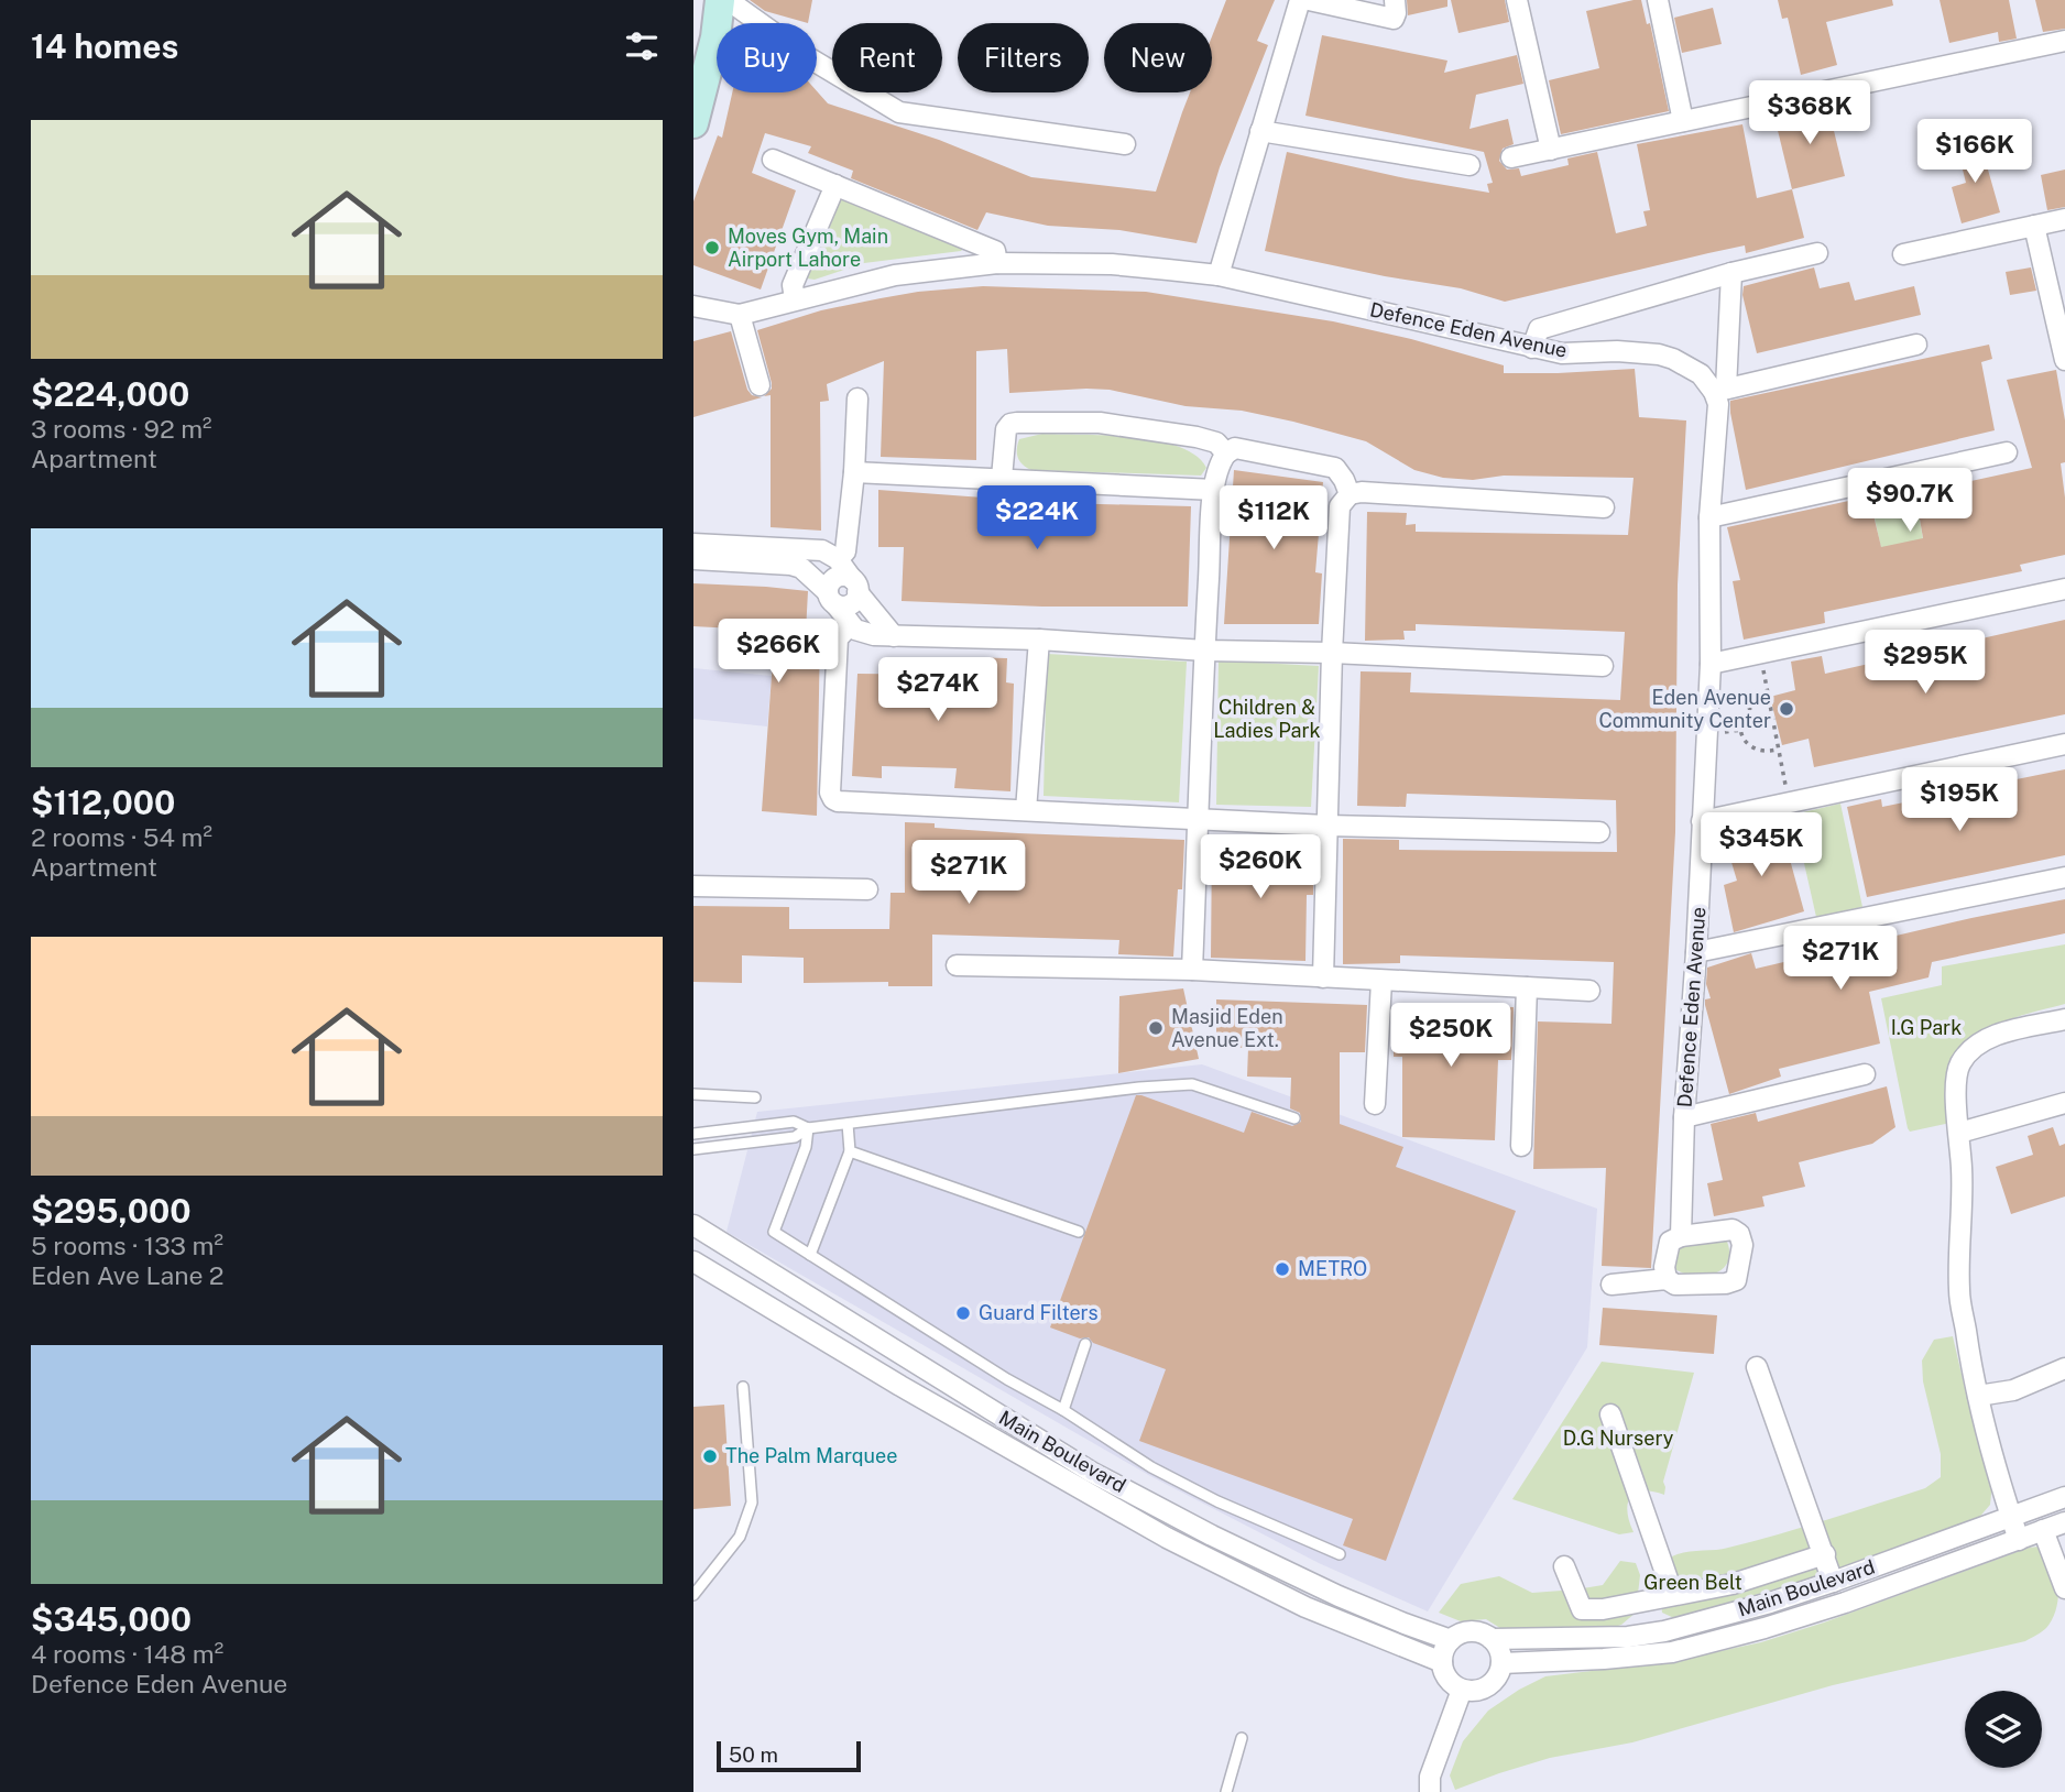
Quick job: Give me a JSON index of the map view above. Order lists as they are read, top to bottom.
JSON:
{
  "streets": {
    "street": ["Defence Eden Avenue", "Main Boulevard"]
  },
  "parks": [
    "Children & Ladies Park",
    "I.G Park",
    "D.G Nursery",
    "Green Belt"
  ],
  "places": [
    "Moves Gym, Main Airport Lahore",
    "Eden Avenue Community Center",
    "Masjid Eden Avenue Ext.",
    "METRO",
    "Guard Filters",
    "The Palm Marquee"
  ],
  "scale_bar": "50 m",
  "page": {
    "heading": "14 homes",
    "chip": [
      "Buy",
      "Rent",
      "Filters",
      "New"
    ],
    "price": [
      "$368K",
      "$166K",
      "$90.7K",
      "$224K",
      "$112K",
      "$266K",
      "$295K",
      "$274K",
      "$195K",
      "$345K",
      "$260K",
      "$271K",
      "$271K",
      "$250K"
    ],
    "list": [
      {
        "name": "$224,000",
        "note": "3 rooms · 92 m² · Apartment"
      },
      {
        "name": "$112,000",
        "note": "2 rooms · 54 m² · Apartment"
      },
      {
        "name": "$295,000",
        "note": "5 rooms · 133 m² · Eden Ave Lane 2"
      },
      {
        "name": "$345,000",
        "note": "4 rooms · 148 m² · Defence Eden Avenue"
      }
    ],
    "scale": "50 m"
  }
}
